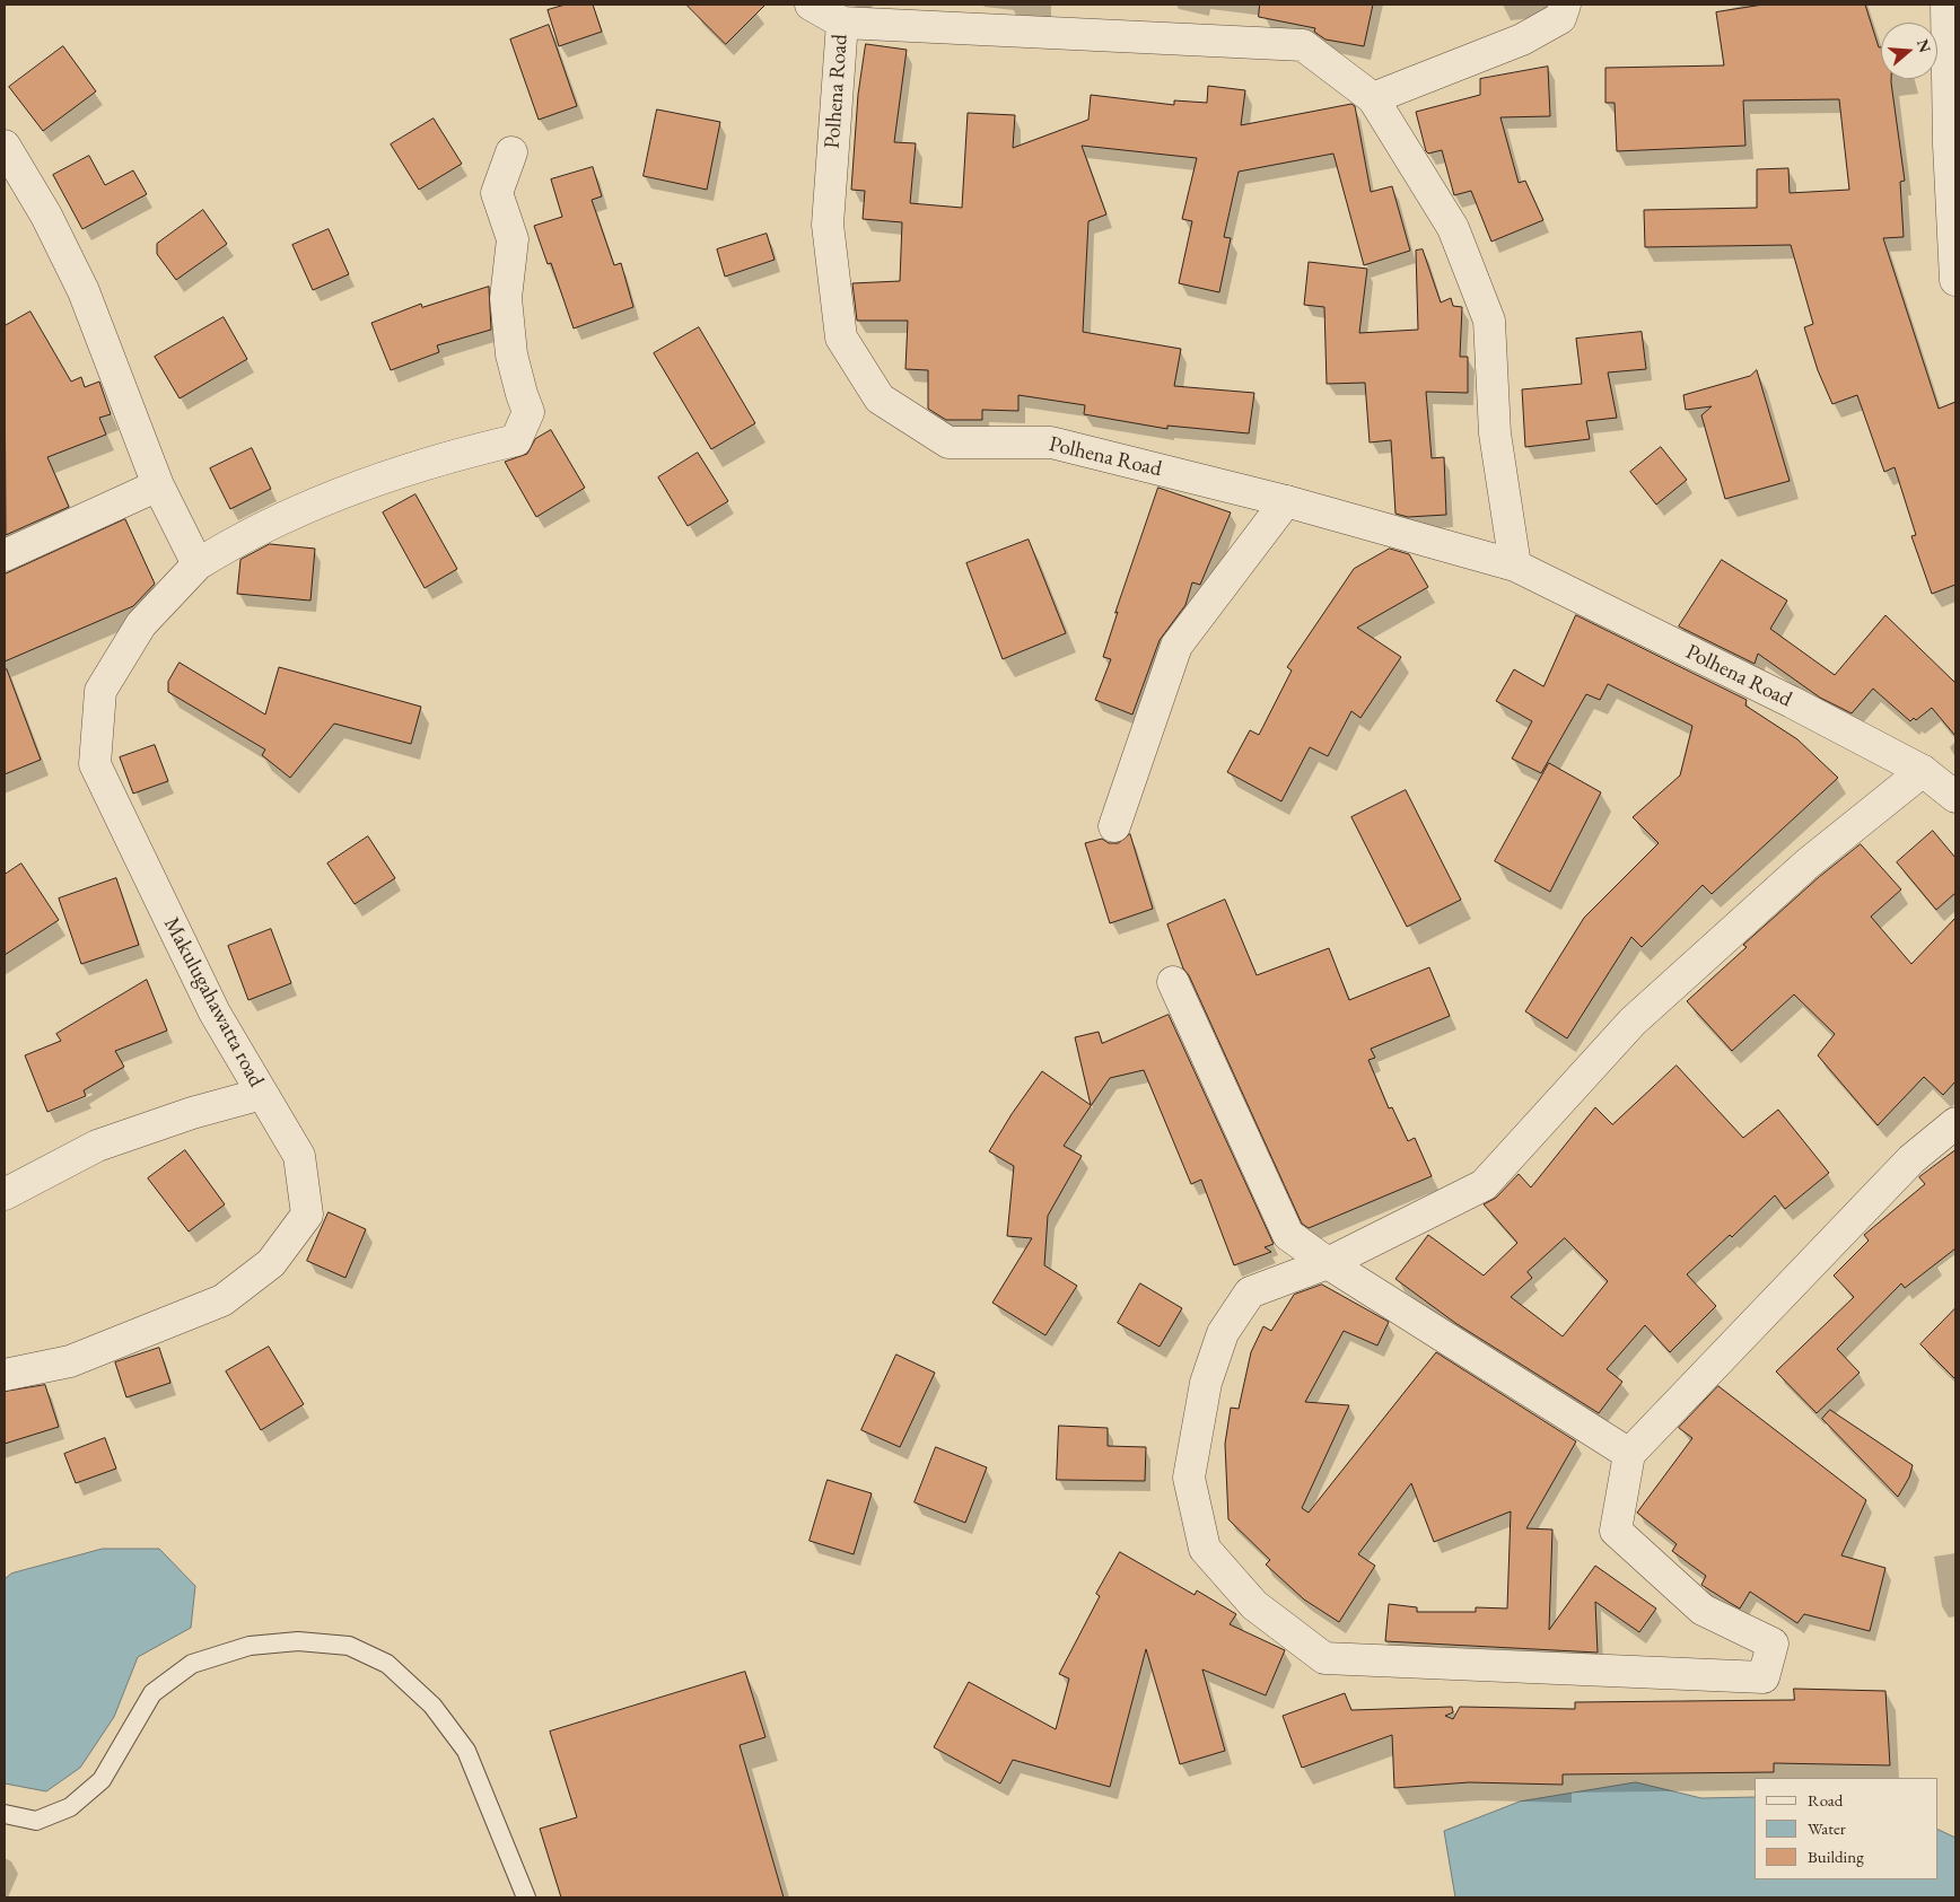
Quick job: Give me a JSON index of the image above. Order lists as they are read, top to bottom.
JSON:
{
  "streets": {
    "street": ["Polhena Road", "Makulugahawatta road"]
  },
  "legend": ["Road", "Water", "Building"],
  "north": "right"
}
